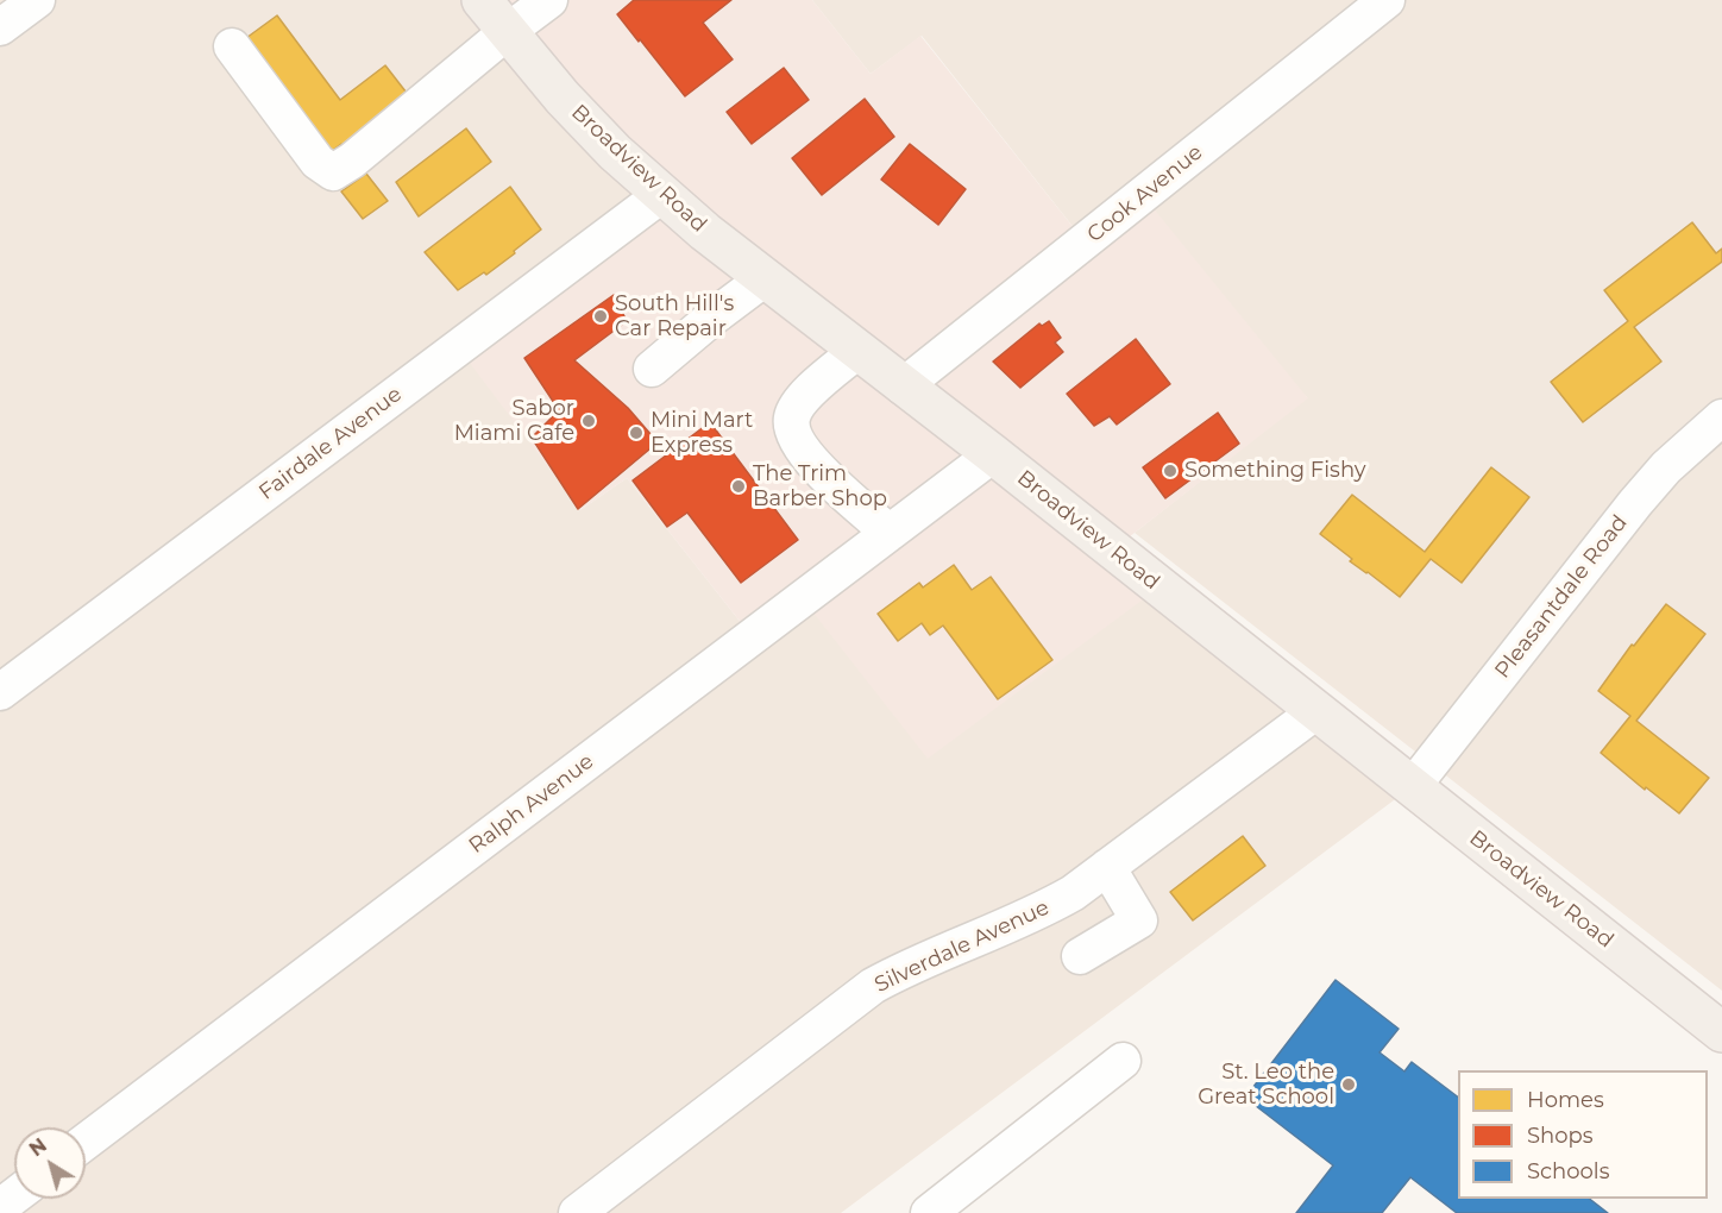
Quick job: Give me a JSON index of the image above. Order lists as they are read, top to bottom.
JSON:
{
  "streets": {
    "main road": ["Broadview Road"],
    "street": [
      "Cook Avenue",
      "Fairdale Avenue",
      "Pleasantdale Road",
      "Ralph Avenue",
      "Silverdale Avenue"
    ]
  },
  "crossings": [
    ["Broadview Road", "Cook Avenue"],
    ["Broadview Road", "Fairdale Avenue"],
    ["Broadview Road", "Pleasantdale Road"],
    ["Broadview Road", "Ralph Avenue"],
    ["Broadview Road", "Silverdale Avenue"]
  ],
  "places": [
    "South Hill's Car Repair",
    "Sabor Miami Cafe",
    "Mini Mart Express",
    "Something Fishy",
    "The Trim Barber Shop",
    "St. Leo the Great School"
  ],
  "legend": ["Homes", "Shops", "Schools"],
  "north": "top left"
}
